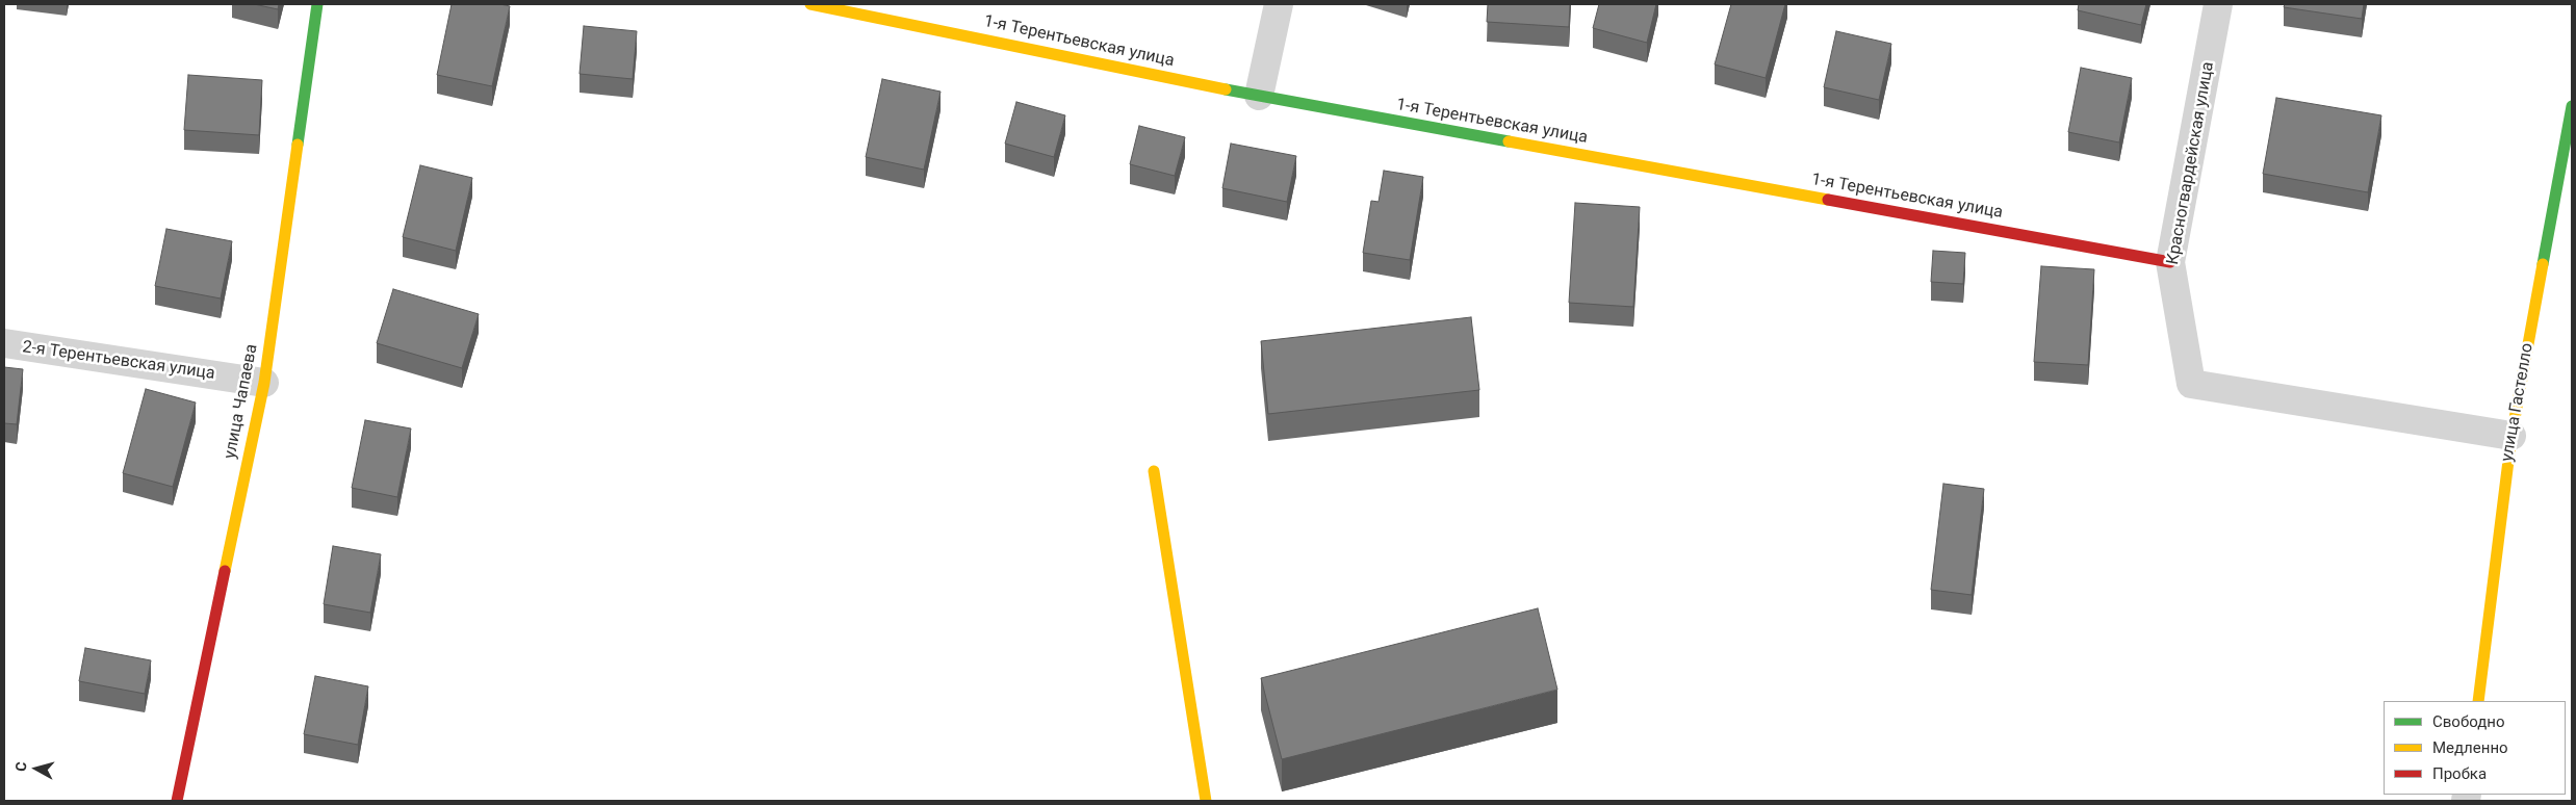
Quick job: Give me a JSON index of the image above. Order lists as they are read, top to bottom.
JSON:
{
  "streets": {
    "street": [
      "1-я Терентьевская улица",
      "Красногвардейская улица",
      "2-я Терентьевская улица",
      "улица Чапаева",
      "улица Гастелло"
    ]
  },
  "crossings": [
    ["1-я Терентьевская улица", "Красногвардейская улица"],
    ["Красногвардейская улица", "улица Гастелло"],
    ["2-я Терентьевская улица", "улица Чапаева"]
  ],
  "legend": ["Свободно", "Медленно", "Пробка"],
  "north": "left"
}
